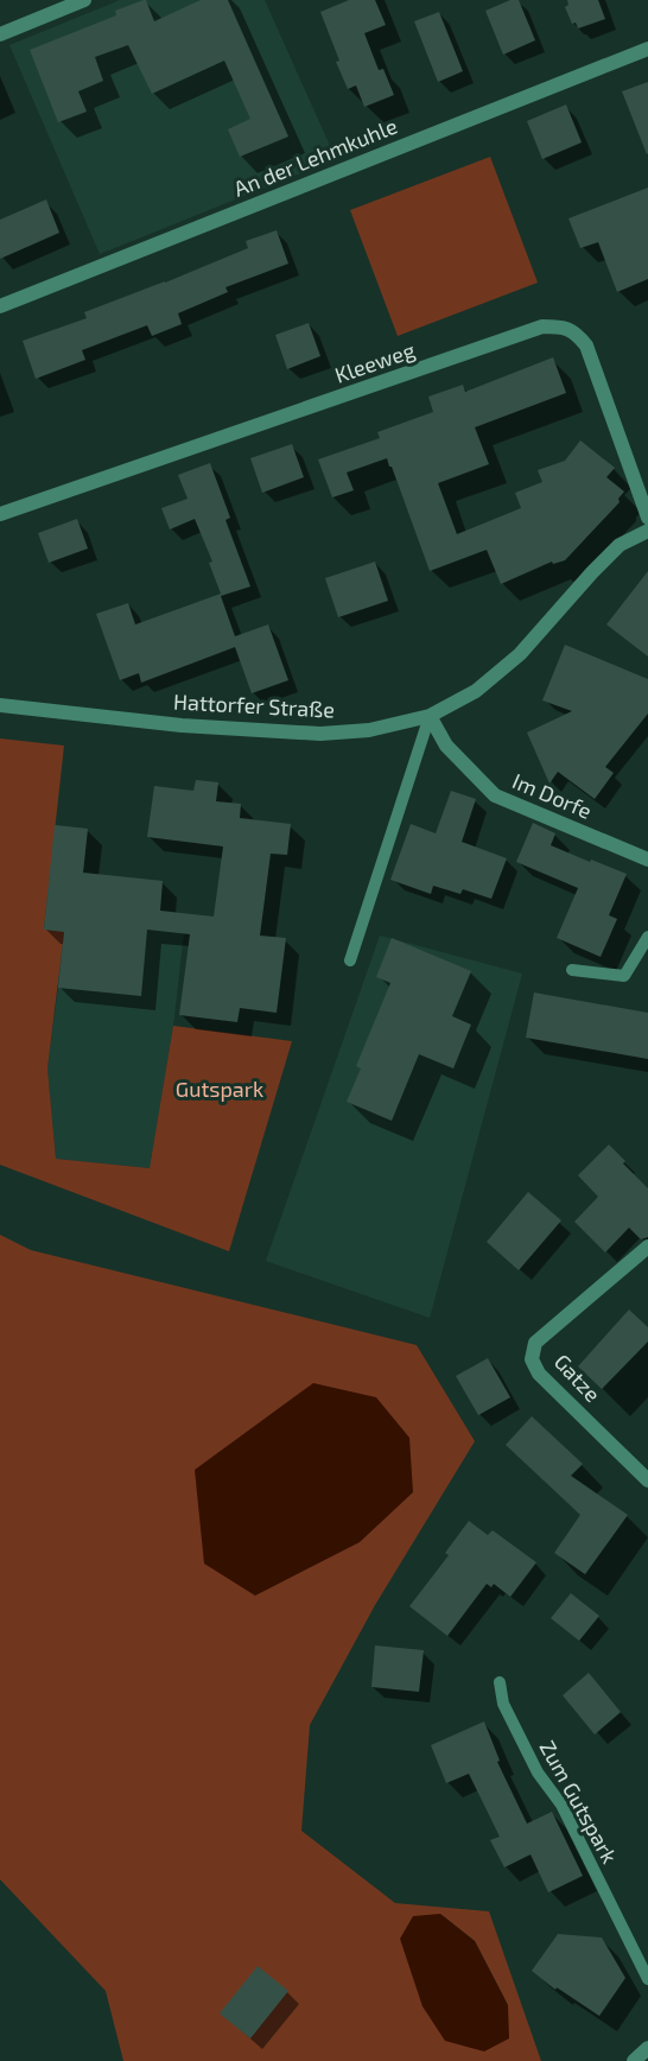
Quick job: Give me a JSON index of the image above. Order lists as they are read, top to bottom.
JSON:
{
  "streets": {
    "street": [
      "An der Lehmkuhle",
      "Kleeweg",
      "Hattorfer Straße",
      "Im Dorfe",
      "Gatze"
    ],
    "lane": ["Zum Gutspark"]
  },
  "crossings": [
    ["Hattorfer Straße", "Im Dorfe"]
  ],
  "parks": ["Gutspark"]
}
